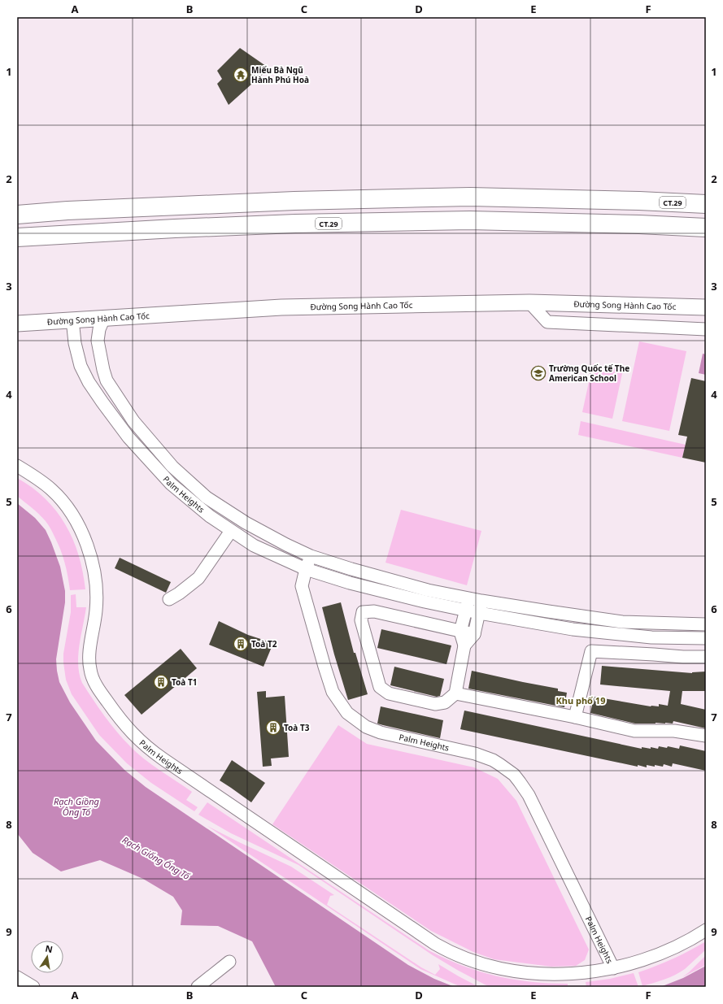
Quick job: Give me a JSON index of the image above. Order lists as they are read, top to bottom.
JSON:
{
  "streets": {
    "highway": ["CT.29"],
    "main road": ["Đường Song Hành Cao Tốc"],
    "street": ["Palm Heights"]
  },
  "crossings": [
    ["Đường Song Hành Cao Tốc", "Palm Heights"]
  ],
  "districts": ["Khu phố 19"],
  "water": ["Rạch Giồng Ông Tố", "Rạch Giống Ống Tố"],
  "places": {
    "temple": ["Miếu Bà Ngũ Hành Phú Hoà"],
    "school or university": ["Trường Quốc tế The American School"],
    "building": ["Toà T2", "Toà T1", "Toà T3"]
  },
  "north": "top",
  "grid": {
    "columns": [
      "A",
      "B",
      "C",
      "D",
      "E",
      "F"
    ],
    "rows": [
      "1",
      "2",
      "3",
      "4",
      "5",
      "6",
      "7",
      "8",
      "9"
    ]
  }
}
